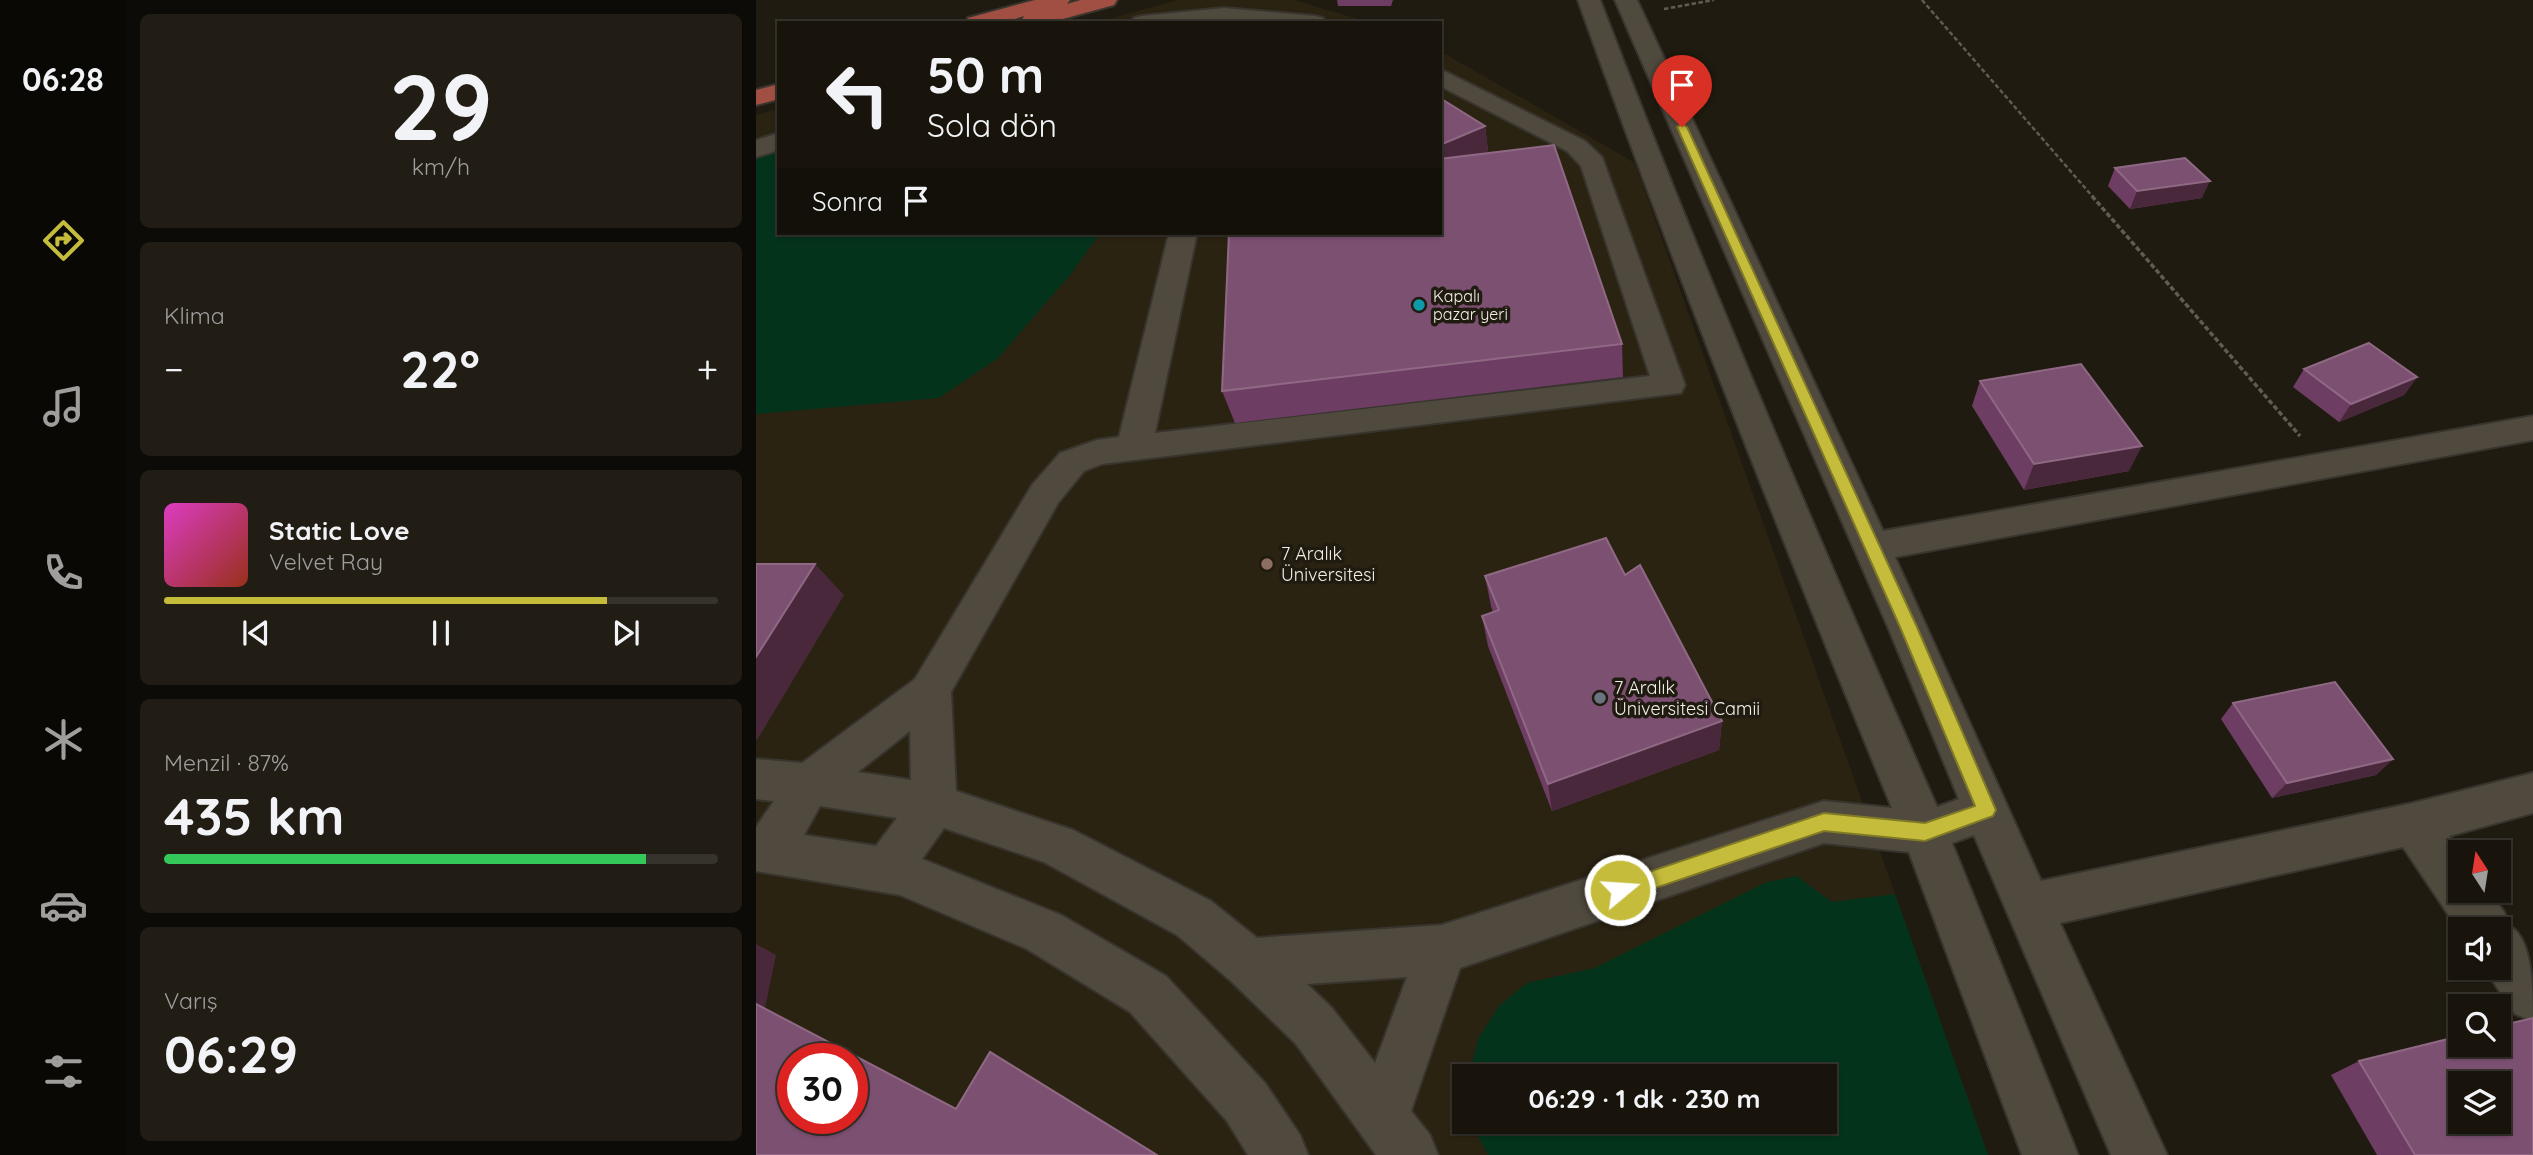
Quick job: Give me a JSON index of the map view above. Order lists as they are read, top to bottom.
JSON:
{
  "places": ["Kapalı pazar yeri", "7 Aralık Üniversitesi", "7 Aralık Üniversitesi Camii"],
  "north": "top",
  "page": {
    "tabs": "06:28",
    "tile": [
      ["29", "km/h"],
      "Klima",
      ["Menzil · 87%", "435 km"],
      ["Varış", "06:29"]
    ],
    "turn": ["50 m", "Sola dön"],
    "then": "Sonra",
    "heat": ["−", "22°", "+"],
    "song": ["Static Love", "Velvet Ray"],
    "limit": "30",
    "trip": "06:29 · 1 dk · 230 m"
  }
}
